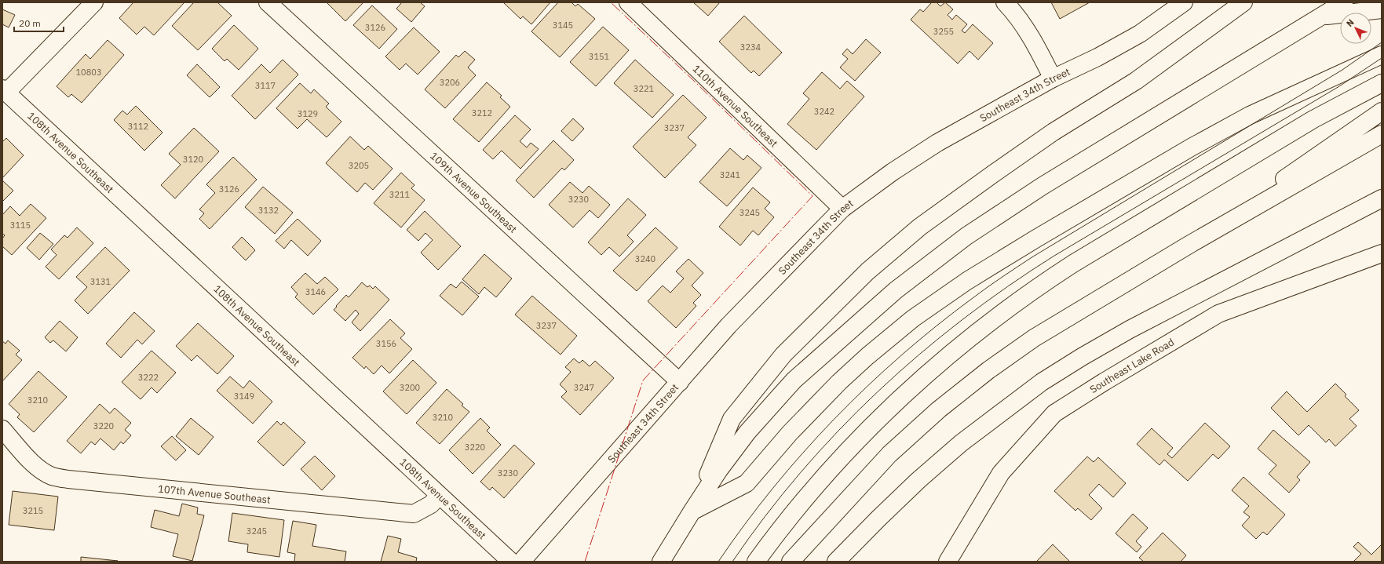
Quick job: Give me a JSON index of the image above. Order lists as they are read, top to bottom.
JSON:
{
  "streets": {
    "main road": [
      "Southeast 34th Street",
      "110th Avenue Southeast",
      "108th Avenue Southeast",
      "109th Avenue Southeast",
      "Southeast Lake Road",
      "107th Avenue Southeast"
    ]
  },
  "crossings": [
    ["Southeast 34th Street", "110th Avenue Southeast"],
    ["Southeast 34th Street", "109th Avenue Southeast"],
    ["108th Avenue Southeast", "107th Avenue Southeast"]
  ],
  "house_numbers": [
    "3145",
    "3126",
    "3255",
    "3234",
    "3151",
    "10803",
    "3206",
    "3117",
    "3221",
    "3242",
    "3212",
    "3129",
    "3112",
    "3237",
    "3120",
    "3205",
    "3241",
    "3126",
    "3211",
    "3230",
    "3132",
    "3245",
    "3115",
    "3240",
    "3131",
    "3146",
    "3237",
    "3156",
    "3222",
    "3200",
    "3247",
    "3149",
    "3210",
    "3210",
    "3220",
    "3220",
    "3230",
    "3215",
    "3245"
  ],
  "scale_bar": "20 m",
  "north": "top left"
}
